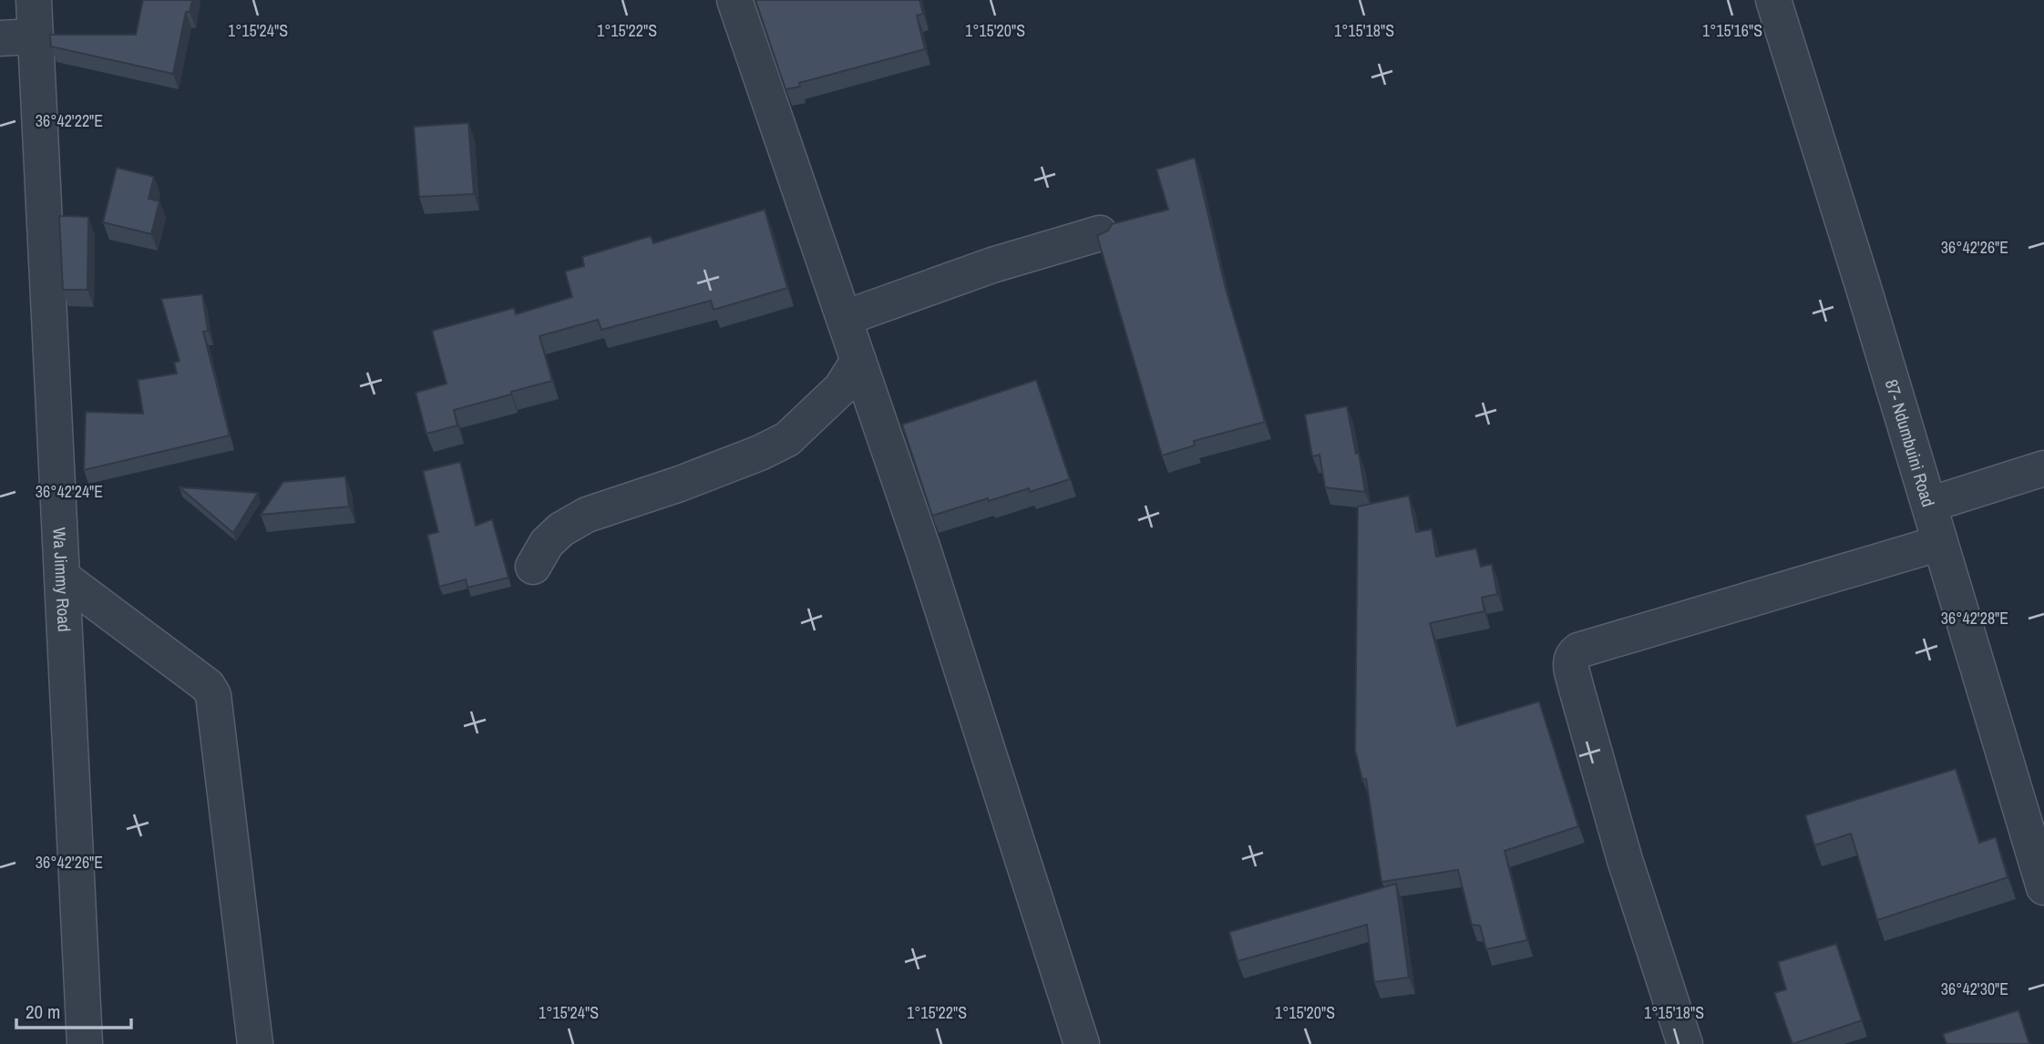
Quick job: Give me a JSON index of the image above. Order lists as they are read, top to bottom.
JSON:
{
  "streets": {
    "street": ["87- Ndumbuini Road", "Wa Jimmy Road"]
  },
  "scale_bar": "20 m",
  "coordinates": [
    "1°15'24\"S",
    "1°15'22\"S",
    "1°15'20\"S",
    "1°15'18\"S",
    "1°15'16\"S",
    "36°42'22\"E",
    "36°42'26\"E",
    "36°42'24\"E",
    "36°42'28\"E",
    "36°42'30\"E"
  ]
}
